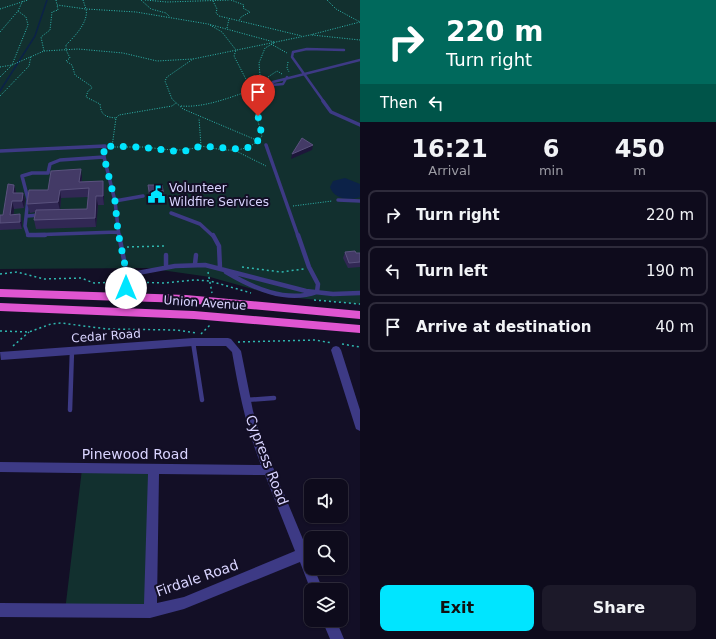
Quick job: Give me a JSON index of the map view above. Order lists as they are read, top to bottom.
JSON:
{
  "streets": {
    "highway": ["Union Avenue"],
    "street": [
      "Cedar Road",
      "Pinewood Road",
      "Cypress Road",
      "Firdale Road"
    ]
  },
  "crossings": [
    ["Pinewood Road", "Cypress Road"],
    ["Cypress Road", "Firdale Road"]
  ],
  "places": {
    "public building": ["Volunteer Wildfire Services"]
  },
  "page": {
    "turn": ["220 m", "Turn right"],
    "then": "Then",
    "eta": [
      "16:21",
      "Arrival",
      "6",
      "min",
      "450",
      "m"
    ],
    "list": [
      {
        "name": "Turn right",
        "value": "220 m"
      },
      {
        "name": "Turn left",
        "value": "190 m"
      },
      {
        "name": "Arrive at destination",
        "value": "40 m"
      }
    ],
    "buttons": ["Exit", "Share"]
  }
}
